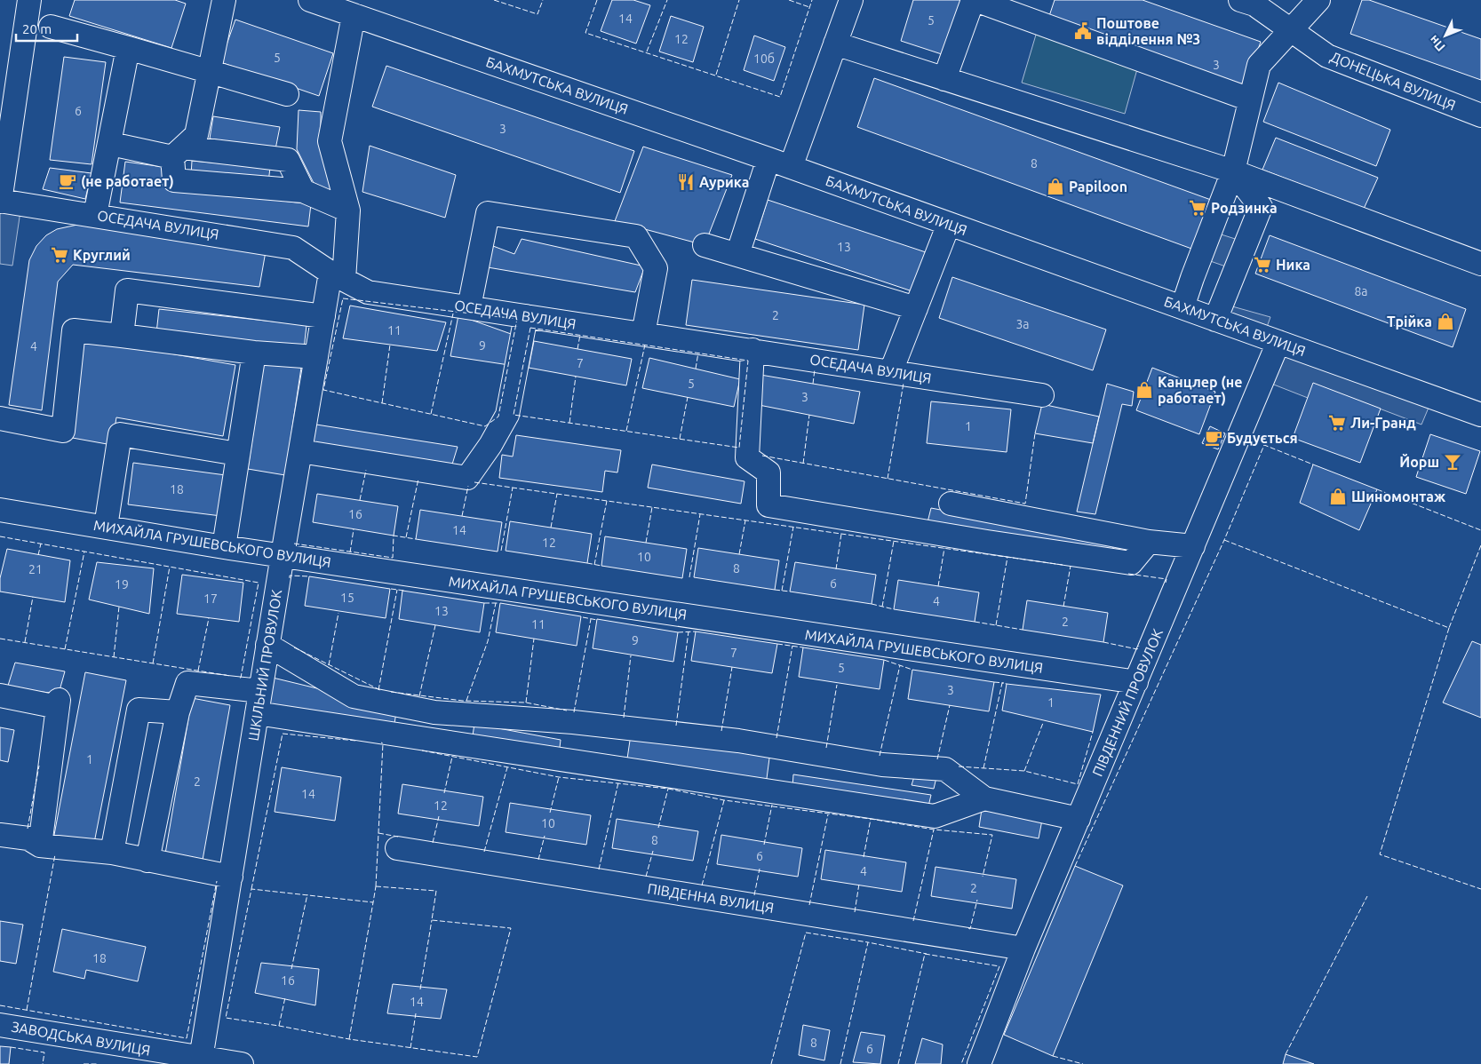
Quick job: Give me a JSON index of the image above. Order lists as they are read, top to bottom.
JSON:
{
  "streets": {
    "street": [
      "ДОНЕЦЬКА ВУЛИЦЯ",
      "БАХМУТСЬКА ВУЛИЦЯ",
      "ОСЕДАЧА ВУЛИЦЯ",
      "МИХАЙЛА ГРУШЕВСЬКОГО ВУЛИЦЯ",
      "ШКІЛЬНИЙ ПРОВУЛОК",
      "ПІВДЕННИЙ ПРОВУЛОК",
      "ПІВДЕННА ВУЛИЦЯ",
      "ЗАВОДСЬКА ВУЛИЦЯ"
    ]
  },
  "crossings": [
    ["БАХМУТСЬКА ВУЛИЦЯ", "ШКІЛЬНИЙ ПРОВУЛОК"],
    ["БАХМУТСЬКА ВУЛИЦЯ", "ПІВДЕННИЙ ПРОВУЛОК"],
    ["ОСЕДАЧА ВУЛИЦЯ", "ШКІЛЬНИЙ ПРОВУЛОК"],
    ["МИХАЙЛА ГРУШЕВСЬКОГО ВУЛИЦЯ", "ШКІЛЬНИЙ ПРОВУЛОК"],
    ["МИХАЙЛА ГРУШЕВСЬКОГО ВУЛИЦЯ", "ПІВДЕННИЙ ПРОВУЛОК"],
    ["ШКІЛЬНИЙ ПРОВУЛОК", "ЗАВОДСЬКА ВУЛИЦЯ"],
    ["ПІВДЕННИЙ ПРОВУЛОК", "ПІВДЕННА ВУЛИЦЯ"]
  ],
  "places": {
    "public building": ["Поштове відділення №3"],
    "cafe": ["(не работает)", "Будується"],
    "restaurant": ["Аурика"],
    "shop": [
      "Papiloon",
      "Трійка",
      "Канцлер (не работает)",
      "Шиномонтаж"
    ],
    "supermarket": [
      "Родзинка",
      "Круглий",
      "Ника",
      "Ли-Гранд"
    ],
    "bar": ["Йорш"]
  },
  "house_numbers": [
    "14",
    "5",
    "12",
    "5",
    "10б",
    "3",
    "6",
    "3",
    "8",
    "13",
    "8а",
    "2",
    "3а",
    "11",
    "9",
    "4",
    "7",
    "5",
    "3",
    "1",
    "18",
    "16",
    "14",
    "12",
    "10",
    "8",
    "21",
    "6",
    "19",
    "15",
    "17",
    "4",
    "13",
    "2",
    "11",
    "9",
    "7",
    "5",
    "3",
    "1",
    "1",
    "2",
    "14",
    "12",
    "10",
    "8",
    "6",
    "4",
    "2",
    "18",
    "16",
    "14",
    "8",
    "6"
  ],
  "scale_bar": "20 m",
  "north": "bottom left"
}
